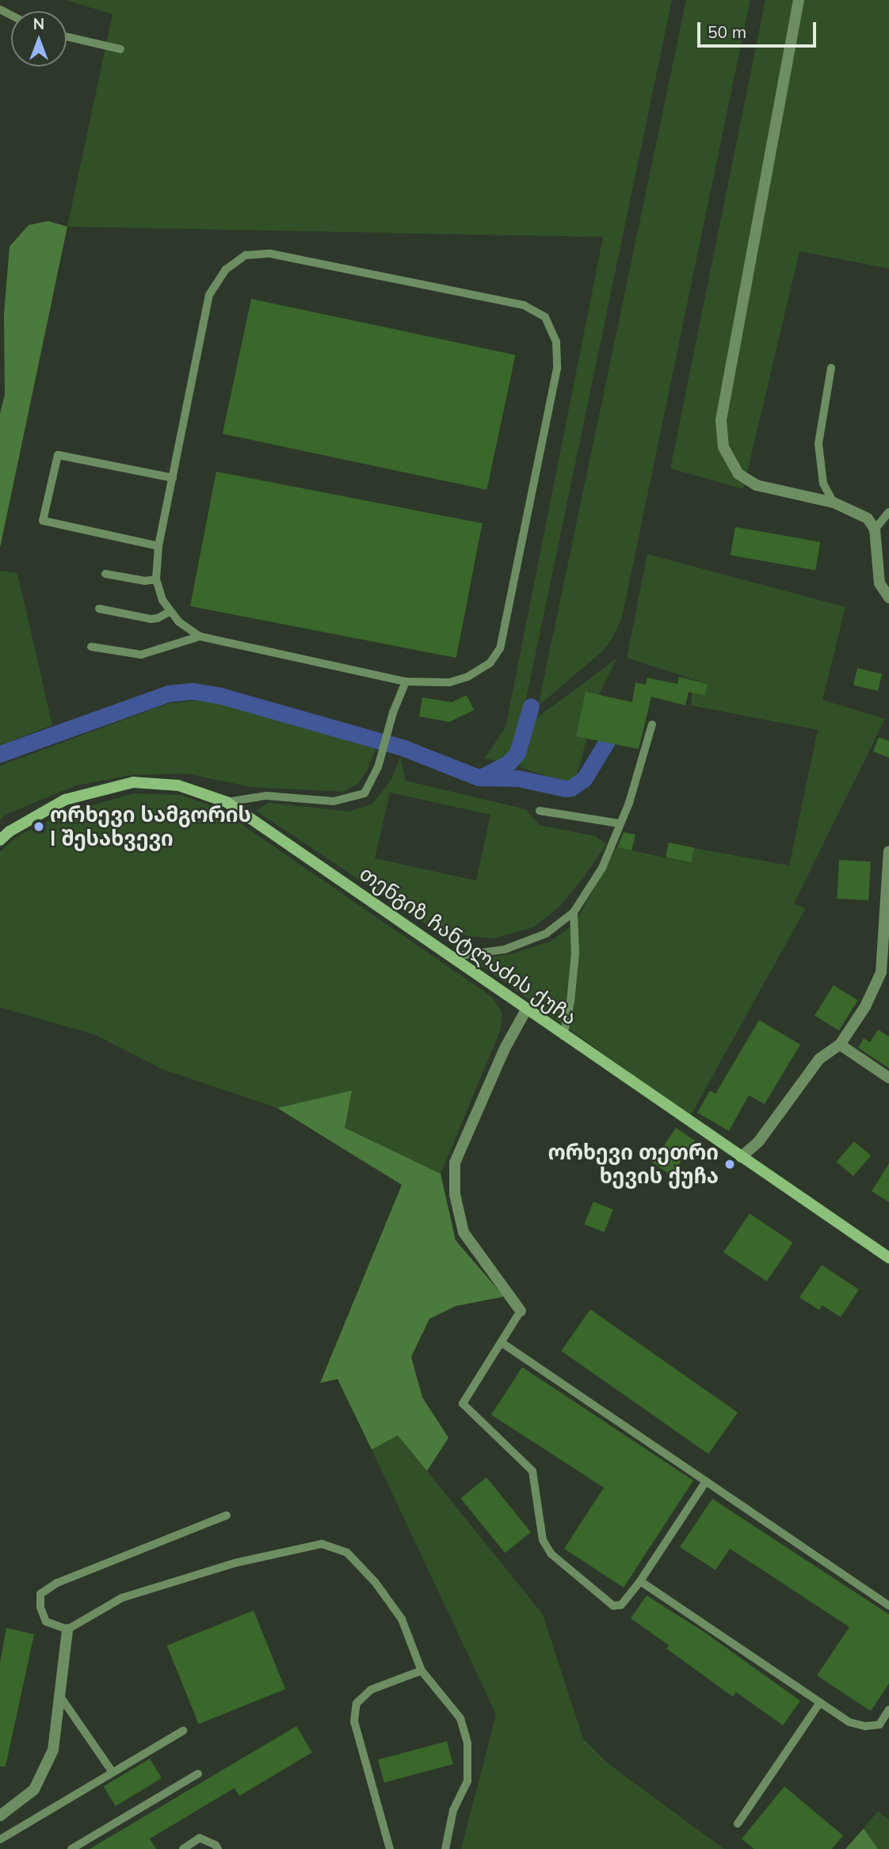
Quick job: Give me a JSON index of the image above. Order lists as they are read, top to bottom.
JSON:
{
  "streets": {
    "street": ["თენგიზ ჩანტლაძის ქუჩა"]
  },
  "places": ["ორხევი სამგორის I შესახვევი", "ორხევი თეთრი ხევის ქუჩა"],
  "scale_bar": "50 m",
  "north": "top"
}
